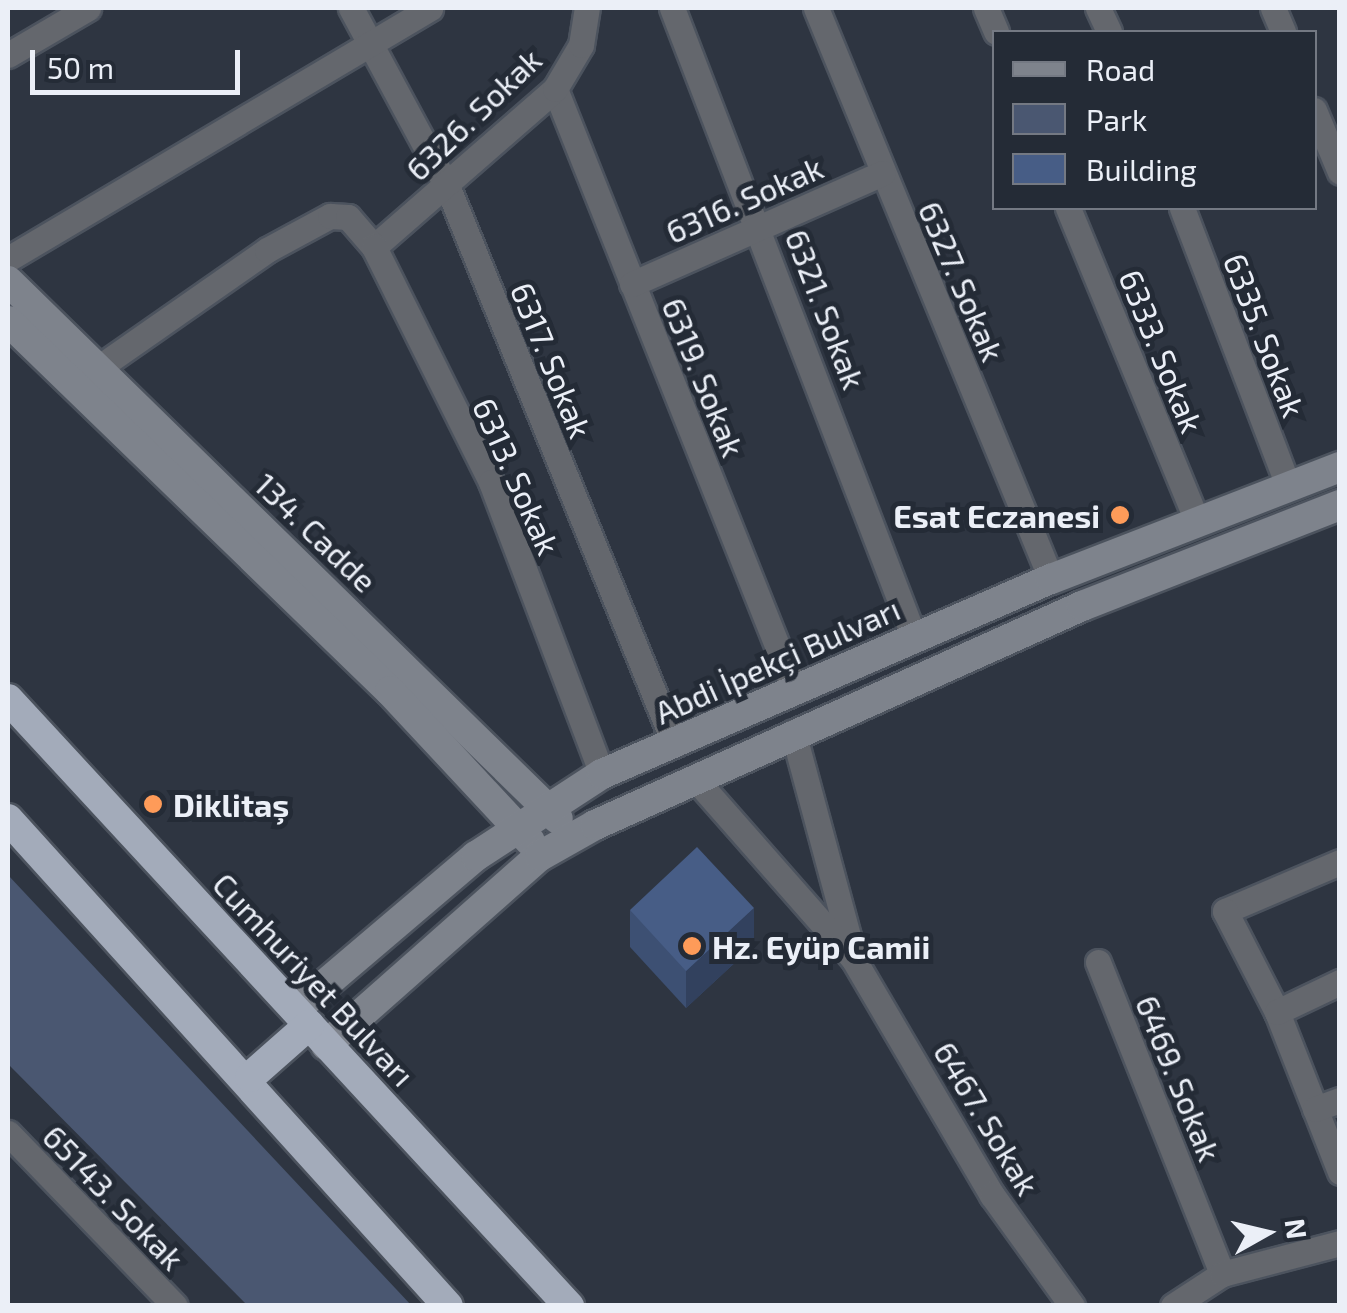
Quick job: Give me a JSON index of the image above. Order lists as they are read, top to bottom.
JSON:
{
  "streets": {
    "highway": ["Cumhuriyet Bulvarı"],
    "street": [
      "6326. Sokak",
      "6316. Sokak",
      "6327. Sokak",
      "6321. Sokak",
      "6335. Sokak",
      "6333. Sokak",
      "6317. Sokak",
      "6319. Sokak",
      "6313. Sokak",
      "134. Cadde",
      "Abdi İpekçi Bulvarı",
      "6469. Sokak",
      "6467. Sokak",
      "65143. Sokak"
    ]
  },
  "crossings": [
    ["6326. Sokak", "6317. Sokak"],
    ["6326. Sokak", "6319. Sokak"],
    ["6326. Sokak", "6313. Sokak"],
    ["6316. Sokak", "6327. Sokak"],
    ["6316. Sokak", "6321. Sokak"],
    ["6316. Sokak", "6319. Sokak"],
    ["6327. Sokak", "Abdi İpekçi Bulvarı"],
    ["6321. Sokak", "Abdi İpekçi Bulvarı"],
    ["6335. Sokak", "Abdi İpekçi Bulvarı"],
    ["6333. Sokak", "Abdi İpekçi Bulvarı"],
    ["6317. Sokak", "Abdi İpekçi Bulvarı"],
    ["6319. Sokak", "Abdi İpekçi Bulvarı"],
    ["6313. Sokak", "134. Cadde"],
    ["6313. Sokak", "Abdi İpekçi Bulvarı"],
    ["134. Cadde", "Abdi İpekçi Bulvarı"],
    ["Abdi İpekçi Bulvarı", "Cumhuriyet Bulvarı"]
  ],
  "places": ["Esat Eczanesi", "Diklitaş", "Hz. Eyüp Camii"],
  "legend": ["Road", "Park", "Building"],
  "scale_bar": "50 m",
  "north": "right"
}
